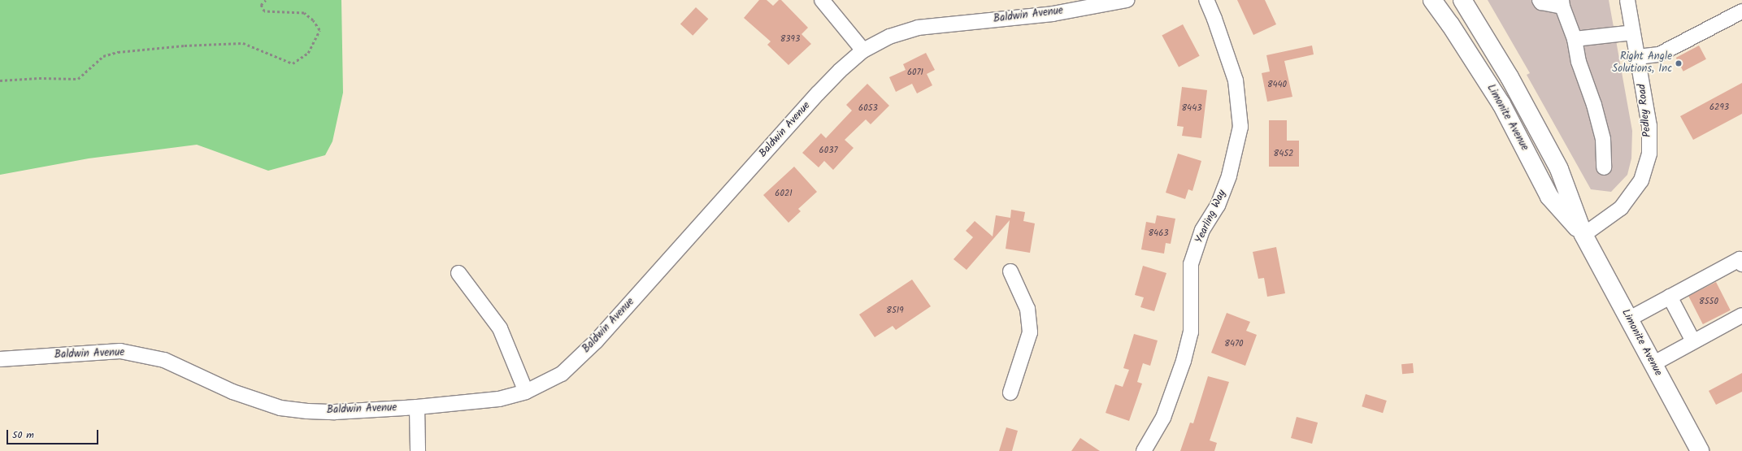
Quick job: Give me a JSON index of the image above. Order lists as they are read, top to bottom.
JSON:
{
  "streets": {
    "main road": ["Limonite Avenue"],
    "street": ["Baldwin Avenue", "Pedley Road", "Yearling Way"]
  },
  "crossings": [
    ["Pedley Road", "Limonite Avenue"]
  ],
  "places": ["Right Angle Solutions, Inc"],
  "house_numbers": [
    "8393",
    "6071",
    "8440",
    "6293",
    "6053",
    "8443",
    "6037",
    "8452",
    "6021",
    "8463",
    "8550",
    "8519",
    "8470"
  ],
  "scale_bar": "50 m"
}
